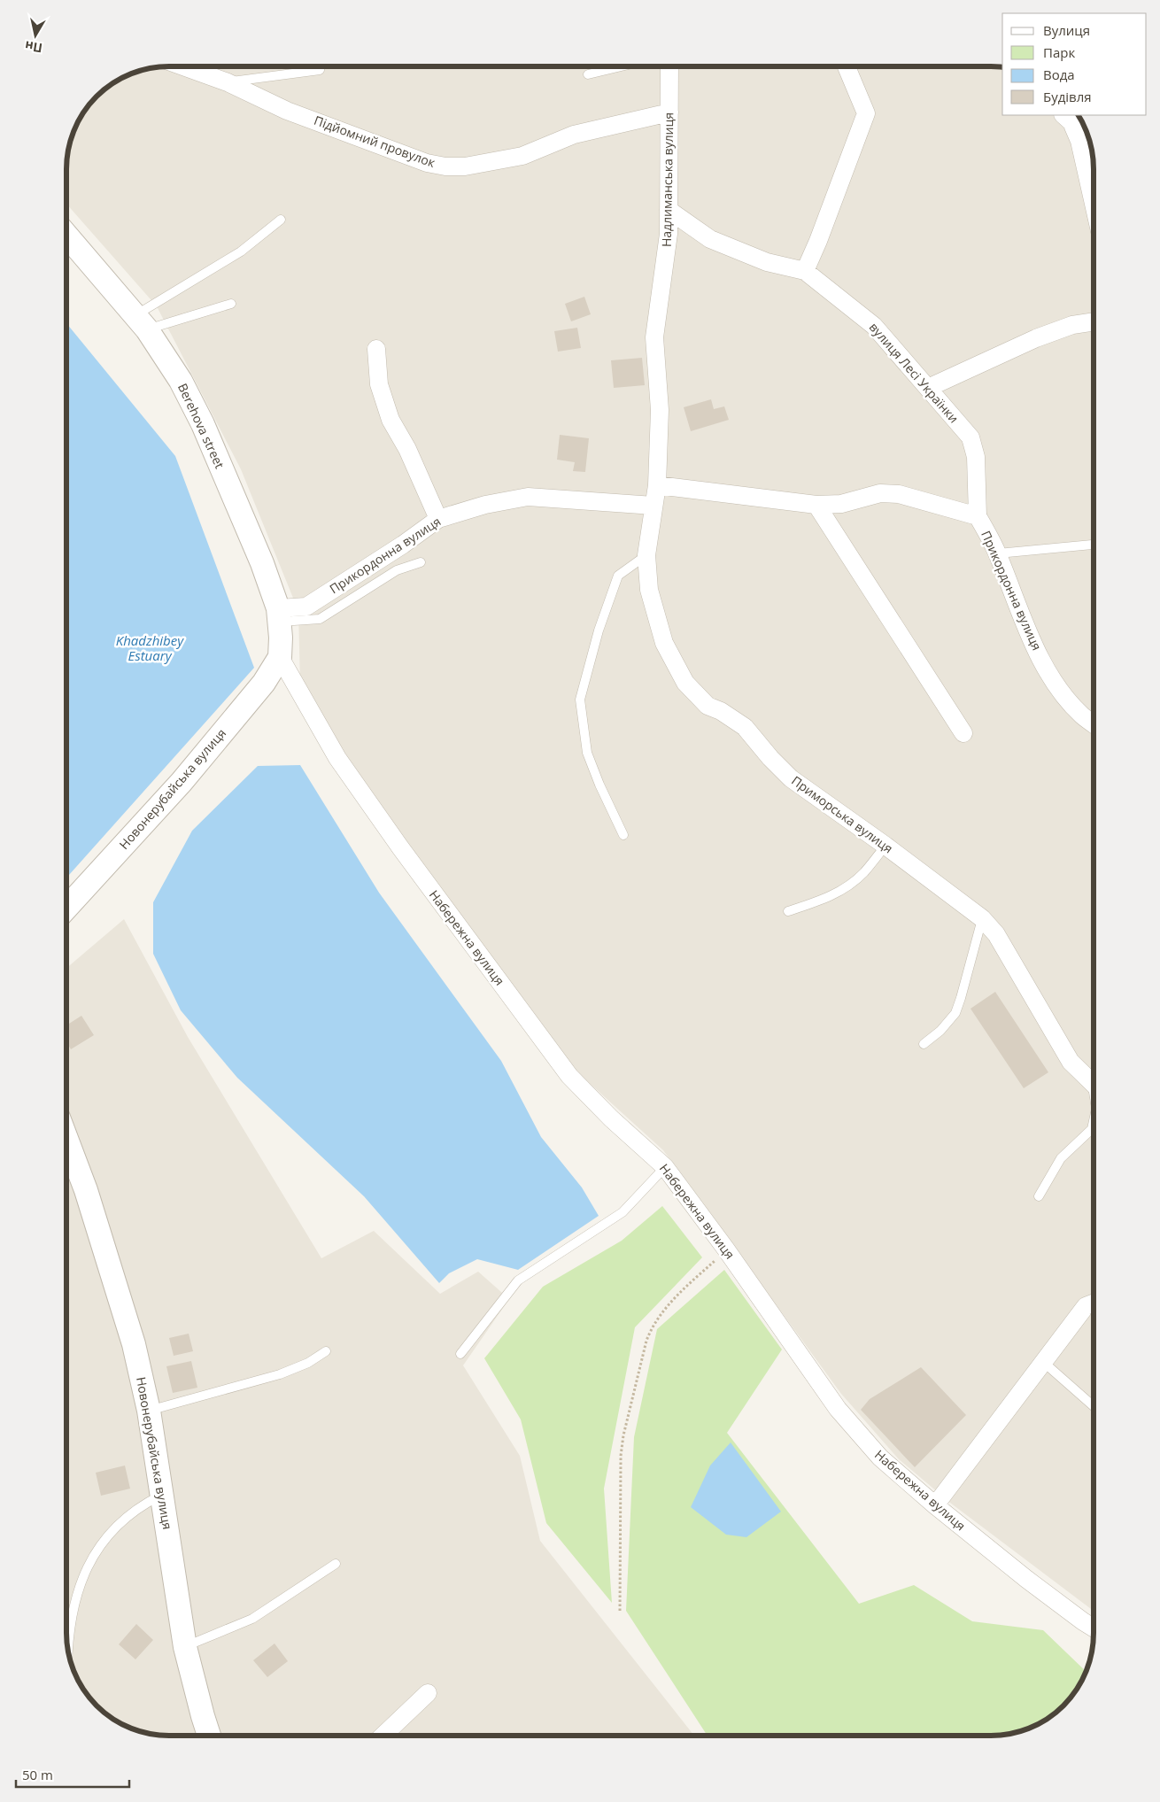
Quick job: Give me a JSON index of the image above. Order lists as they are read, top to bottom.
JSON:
{
  "streets": {
    "street": [
      "Підйомний провулок",
      "Надлиманська вулиця",
      "вулиця Лесі Українки",
      "Berehova street",
      "Прикордонна вулиця",
      "Новонерубайська вулиця",
      "Приморська вулиця",
      "Набережна вулиця"
    ]
  },
  "crossings": [
    ["Підйомний провулок", "Надлиманська вулиця"],
    ["Надлиманська вулиця", "Прикордонна вулиця"],
    ["Надлиманська вулиця", "Приморська вулиця"],
    ["вулиця Лесі Українки", "Прикордонна вулиця"],
    ["Berehova street", "Прикордонна вулиця"],
    ["Berehova street", "Новонерубайська вулиця"],
    ["Berehova street", "Набережна вулиця"],
    ["Прикордонна вулиця", "Приморська вулиця"],
    ["Новонерубайська вулиця", "Набережна вулиця"]
  ],
  "water": ["Khadzhibey Estuary"],
  "legend": [
    "Вулиця",
    "Парк",
    "Вода",
    "Будівля"
  ],
  "scale_bar": "50 m",
  "north": "bottom"
}
